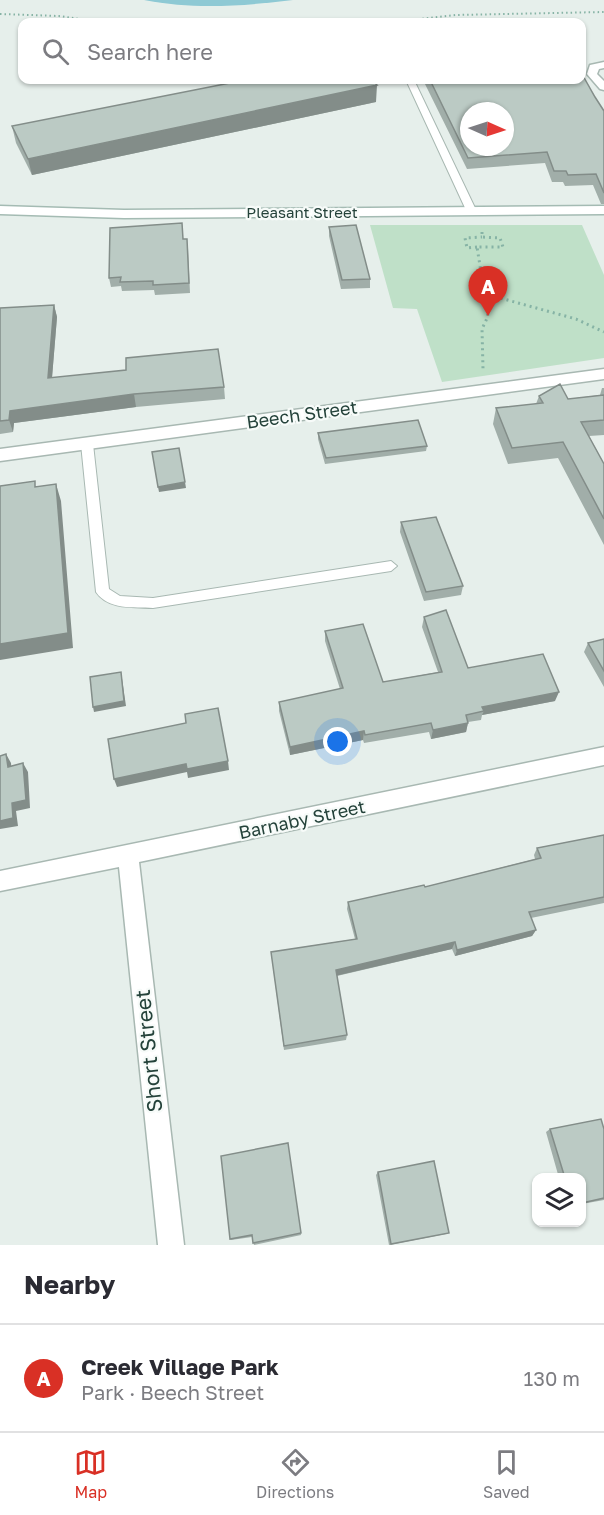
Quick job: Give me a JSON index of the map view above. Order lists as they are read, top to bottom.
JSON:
{
  "streets": {
    "street": [
      "Pleasant Street",
      "Beech Street",
      "Barnaby Street",
      "Short Street"
    ]
  },
  "crossings": [
    ["Barnaby Street", "Short Street"]
  ],
  "north": "right",
  "page": {
    "search": "Search here",
    "pins": "A",
    "heading": "Nearby",
    "list": [
      {
        "mark": "A",
        "name": "Creek Village Park",
        "note": "Park · Beech Street",
        "value": "130 m"
      }
    ],
    "nav": ["Map", "Directions", "Saved"]
  }
}
